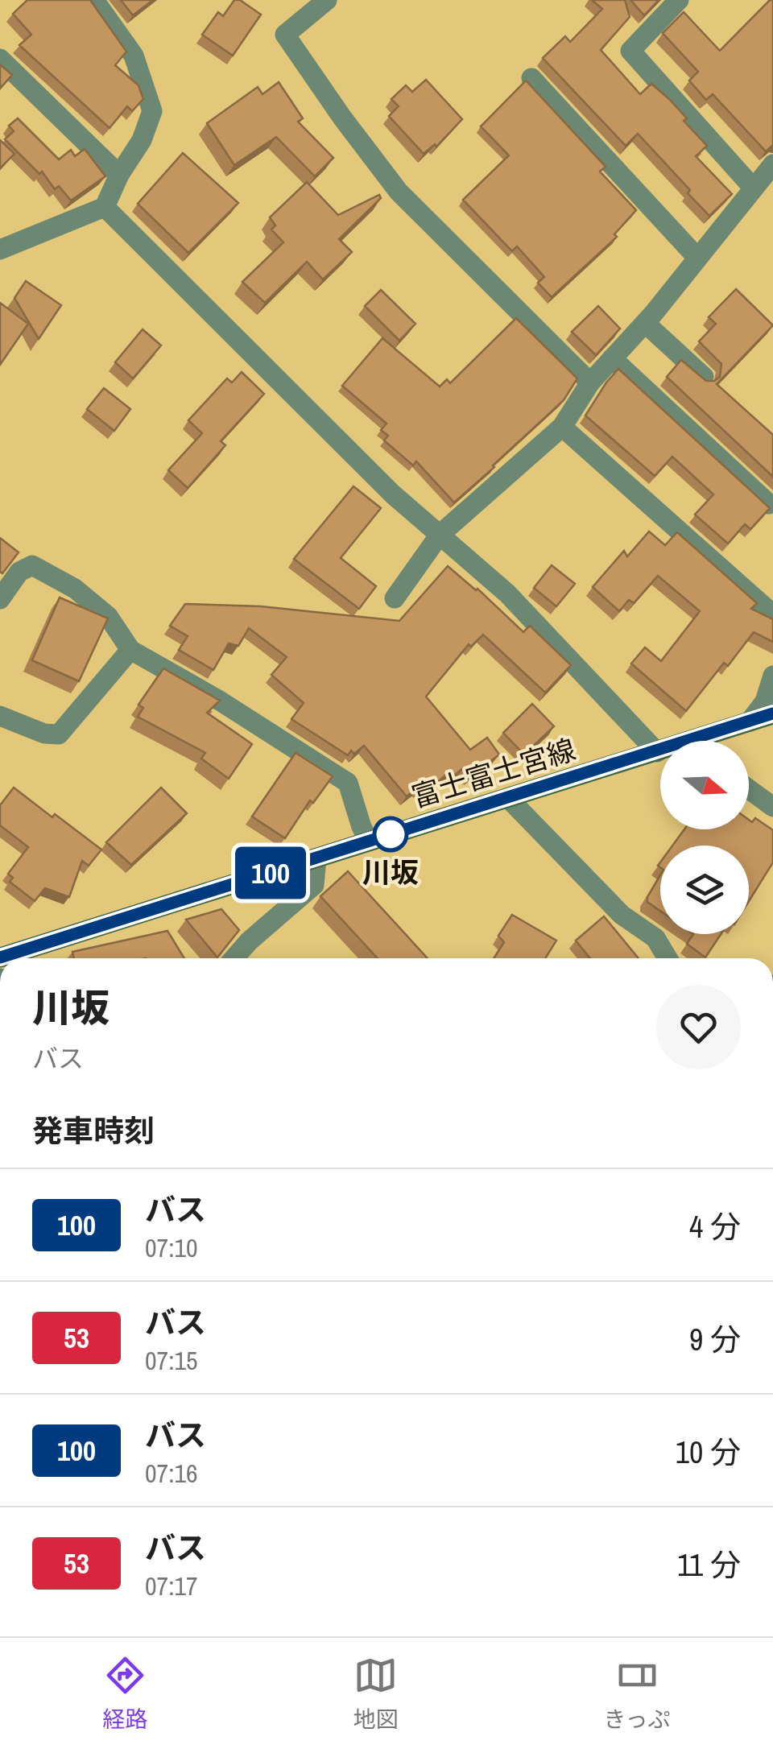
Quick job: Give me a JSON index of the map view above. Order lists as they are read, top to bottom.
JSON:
{
  "streets": {
    "main road": ["富士富士宮線"]
  },
  "places": ["川坂"],
  "lines": ["bus line 100"],
  "north": "right",
  "page": {
    "on_map": "100",
    "heading": [
      ["川坂", "バス"],
      "発車時刻"
    ],
    "list": [
      {
        "mark": "100",
        "name": "バス",
        "note": "07:10",
        "value": "4 分"
      },
      {
        "mark": "53",
        "name": "バス",
        "note": "07:15",
        "value": "9 分"
      },
      {
        "mark": "100",
        "name": "バス",
        "note": "07:16",
        "value": "10 分"
      },
      {
        "mark": "53",
        "name": "バス",
        "note": "07:17",
        "value": "11 分"
      }
    ],
    "tabs": ["経路", "地図", "きっぷ"]
  }
}
